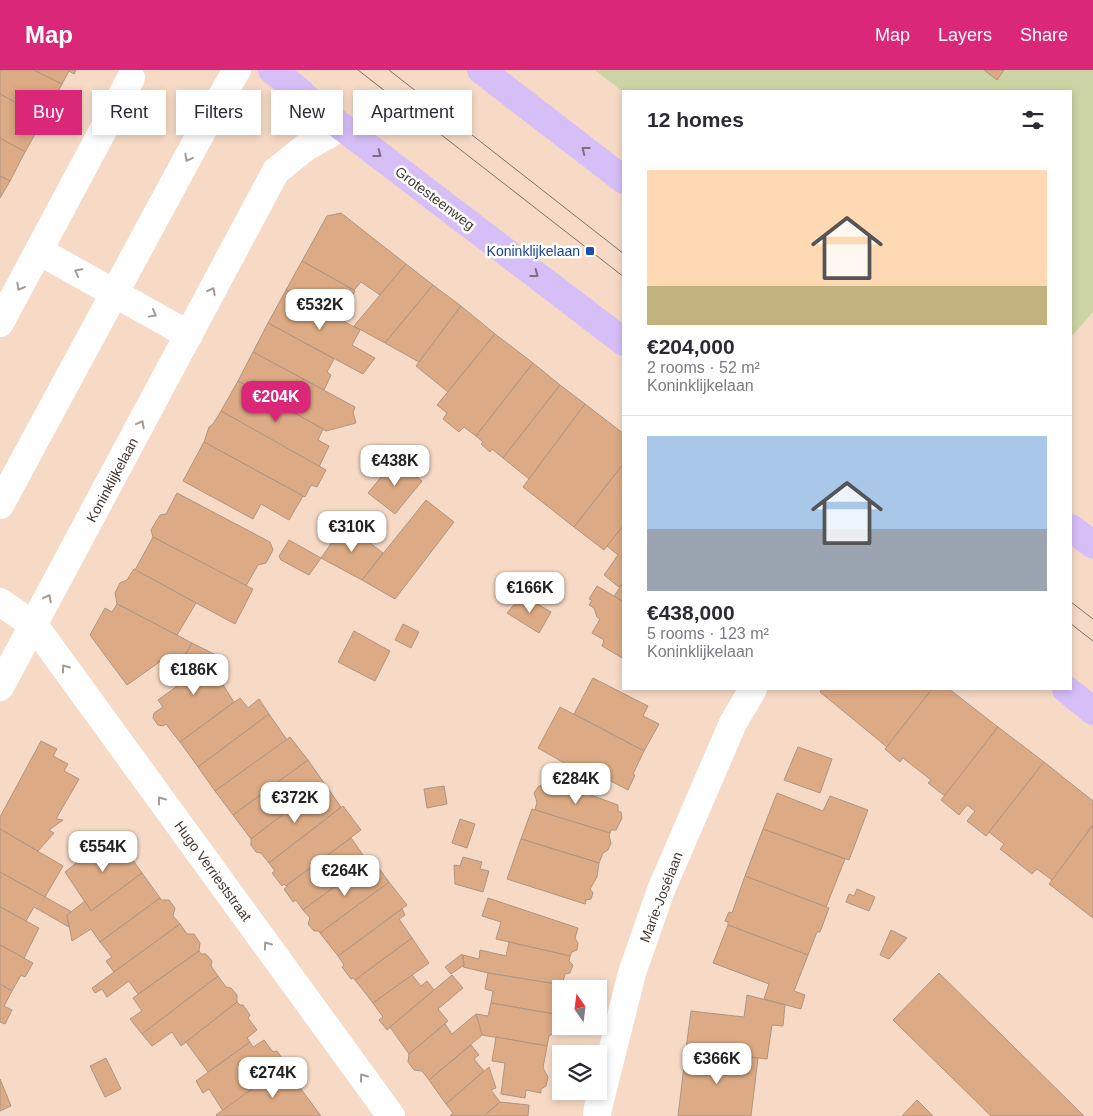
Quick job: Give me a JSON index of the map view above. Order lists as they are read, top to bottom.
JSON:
{
  "streets": {
    "main road": ["Grotesteenweg"],
    "street": ["Koninklijkelaan", "Hugo Verrieststraat", "Marie-Josélaan"]
  },
  "crossings": [
    ["Koninklijkelaan", "Hugo Verrieststraat"]
  ],
  "one_way": ["Hugo Verrieststraat"],
  "places": {
    "transit": ["Koninklijkelaan"]
  },
  "north": "top",
  "page": {
    "header": "Map",
    "nav": ["Map", "Layers", "Share"],
    "chip": [
      "Buy",
      "Rent",
      "Filters",
      "New",
      "Apartment"
    ],
    "heading": "12 homes",
    "list": [
      {
        "name": "€204,000",
        "note": "2 rooms · 52 m² · Koninklijkelaan"
      },
      {
        "name": "€438,000",
        "note": "5 rooms · 123 m² · Koninklijkelaan"
      }
    ],
    "price": [
      "€532K",
      "€204K",
      "€438K",
      "€310K",
      "€166K",
      "€186K",
      "€284K",
      "€372K",
      "€554K",
      "€264K",
      "€366K",
      "€274K"
    ]
  }
}
